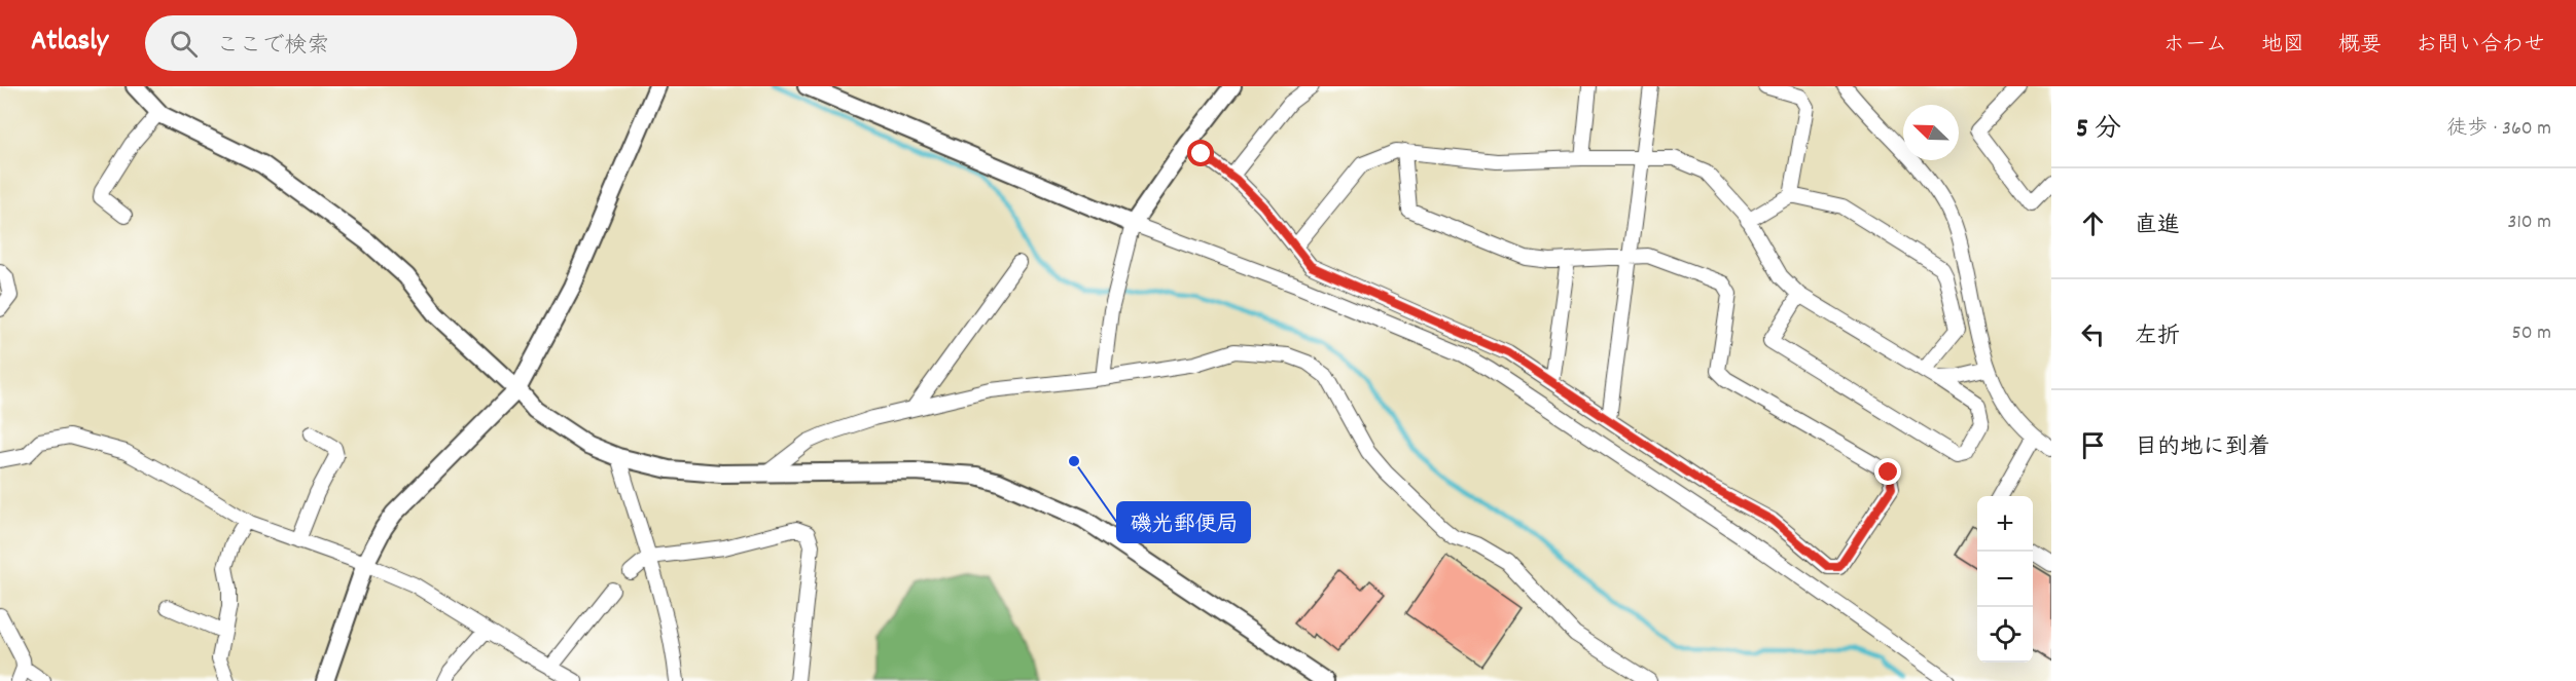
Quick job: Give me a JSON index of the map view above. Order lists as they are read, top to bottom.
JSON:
{
  "places": ["磯光郵便局"],
  "north": "top left",
  "page": {
    "header": "Atlasly",
    "search": "ここで検索",
    "nav": [
      "ホーム",
      "地図",
      "概要",
      "お問い合わせ"
    ],
    "heading": ["5 分", "徒歩 · 360 m"],
    "list": [
      ["直進", "310 m"],
      ["左折", "50 m"],
      "目的地に到着"
    ],
    "map_buttons": ["+", "−"]
  }
}
